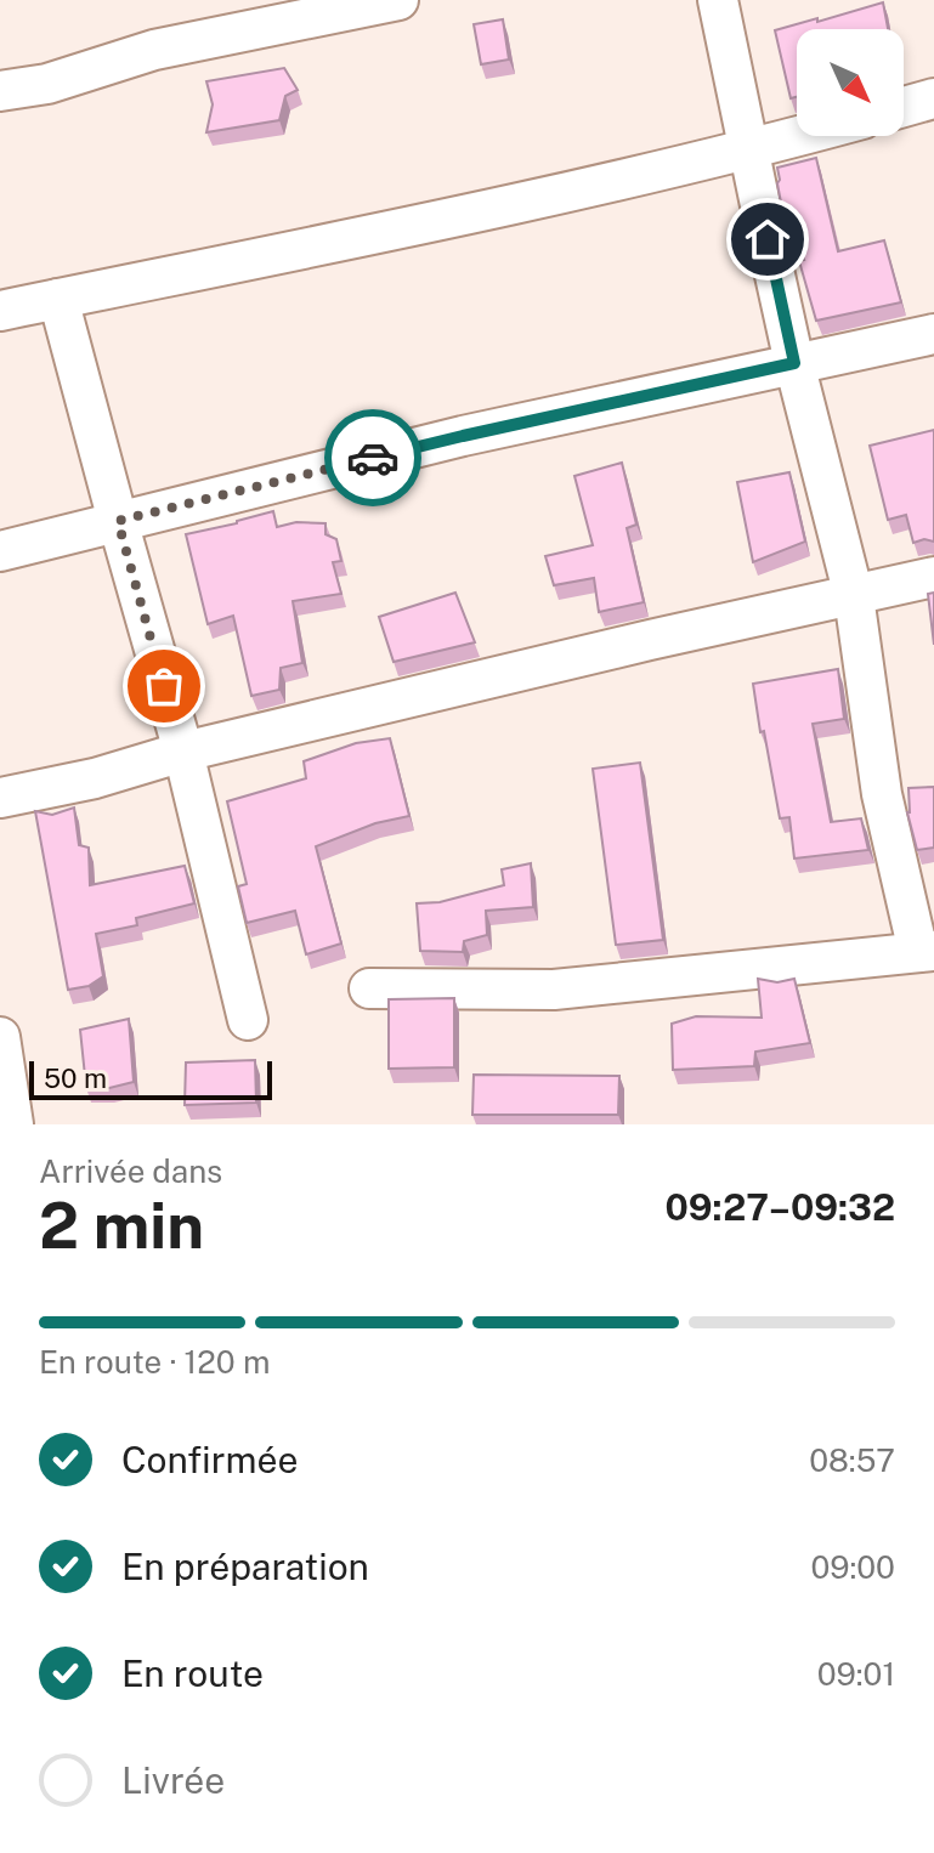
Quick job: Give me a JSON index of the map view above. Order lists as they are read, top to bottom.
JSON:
{
  "scale_bar": "50 m",
  "north": "bottom right",
  "page": {
    "scale": "50 m",
    "heading": ["2 min", "Arrivée dans", "09:27–09:32"],
    "bar": "En route · 120 m",
    "list": [
      ["Confirmée", "08:57"],
      ["En préparation", "09:00"],
      ["En route", "09:01"],
      "Livrée"
    ]
  }
}
